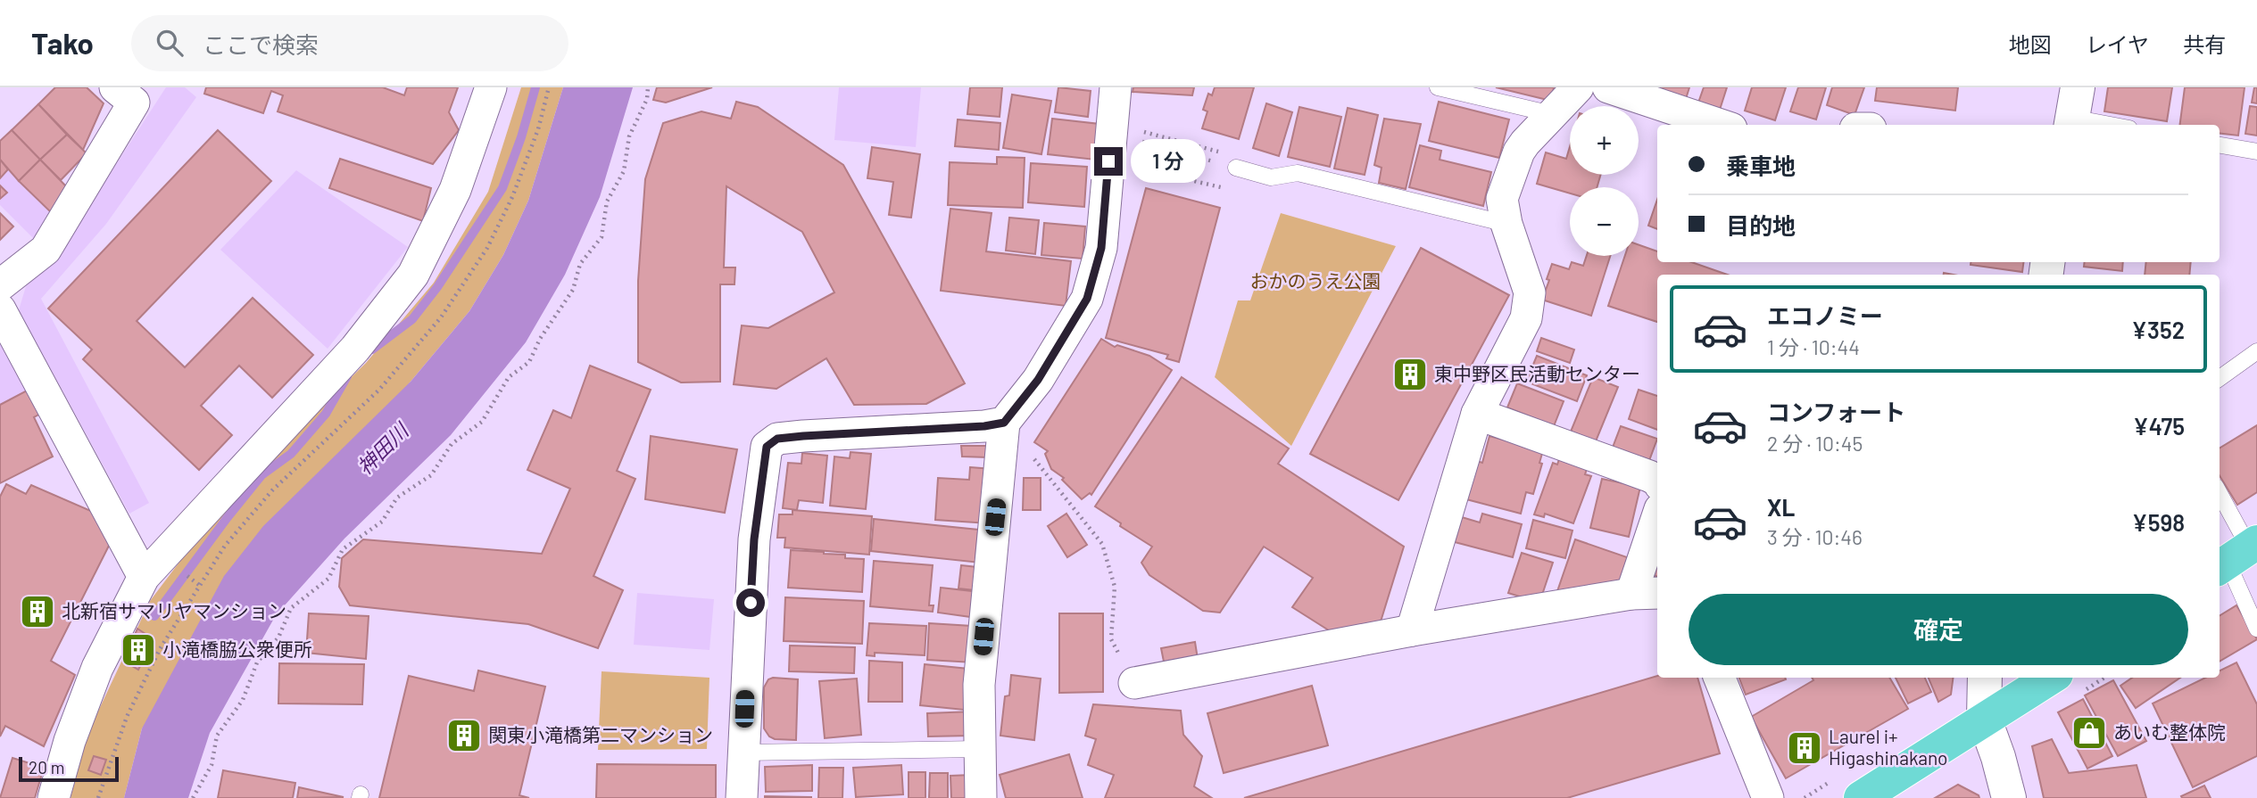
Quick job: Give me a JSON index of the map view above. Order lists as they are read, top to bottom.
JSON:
{
  "water": ["神田川"],
  "parks": ["おかのうえ公園"],
  "places": {
    "building": [
      "東中野区民活動センター",
      "北新宿サマリヤマンション",
      "小滝橋脇公衆便所",
      "関東小滝橋第二マンション",
      "Laurel i+ Higashinakano"
    ],
    "shop": ["あいむ整体院"]
  },
  "scale_bar": "20 m",
  "page": {
    "header": "Tako",
    "search": "ここで検索",
    "nav": ["地図", "レイヤ", "共有"],
    "map_buttons": ["+", "−"],
    "banner": ["乗車地", "目的地"],
    "bubble": "1 分",
    "list": [
      {
        "name": "エコノミー",
        "note": "1 分 · 10:44",
        "value": "¥352"
      },
      {
        "name": "コンフォート",
        "note": "2 分 · 10:45",
        "value": "¥475"
      },
      {
        "name": "XL",
        "note": "3 分 · 10:46",
        "value": "¥598"
      }
    ],
    "buttons": "確定",
    "scale": "20 m"
  }
}
